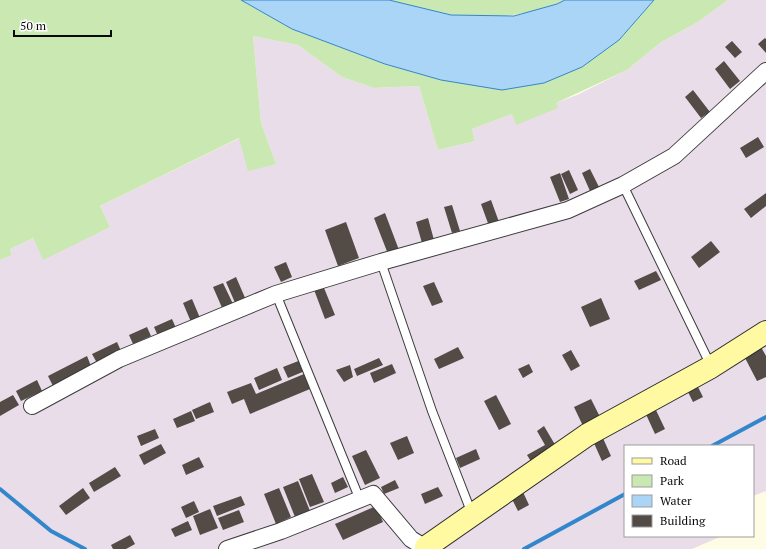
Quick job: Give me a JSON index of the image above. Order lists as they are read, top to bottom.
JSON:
{
  "legend": [
    "Road",
    "Park",
    "Water",
    "Building"
  ],
  "scale_bar": "50 m"
}
